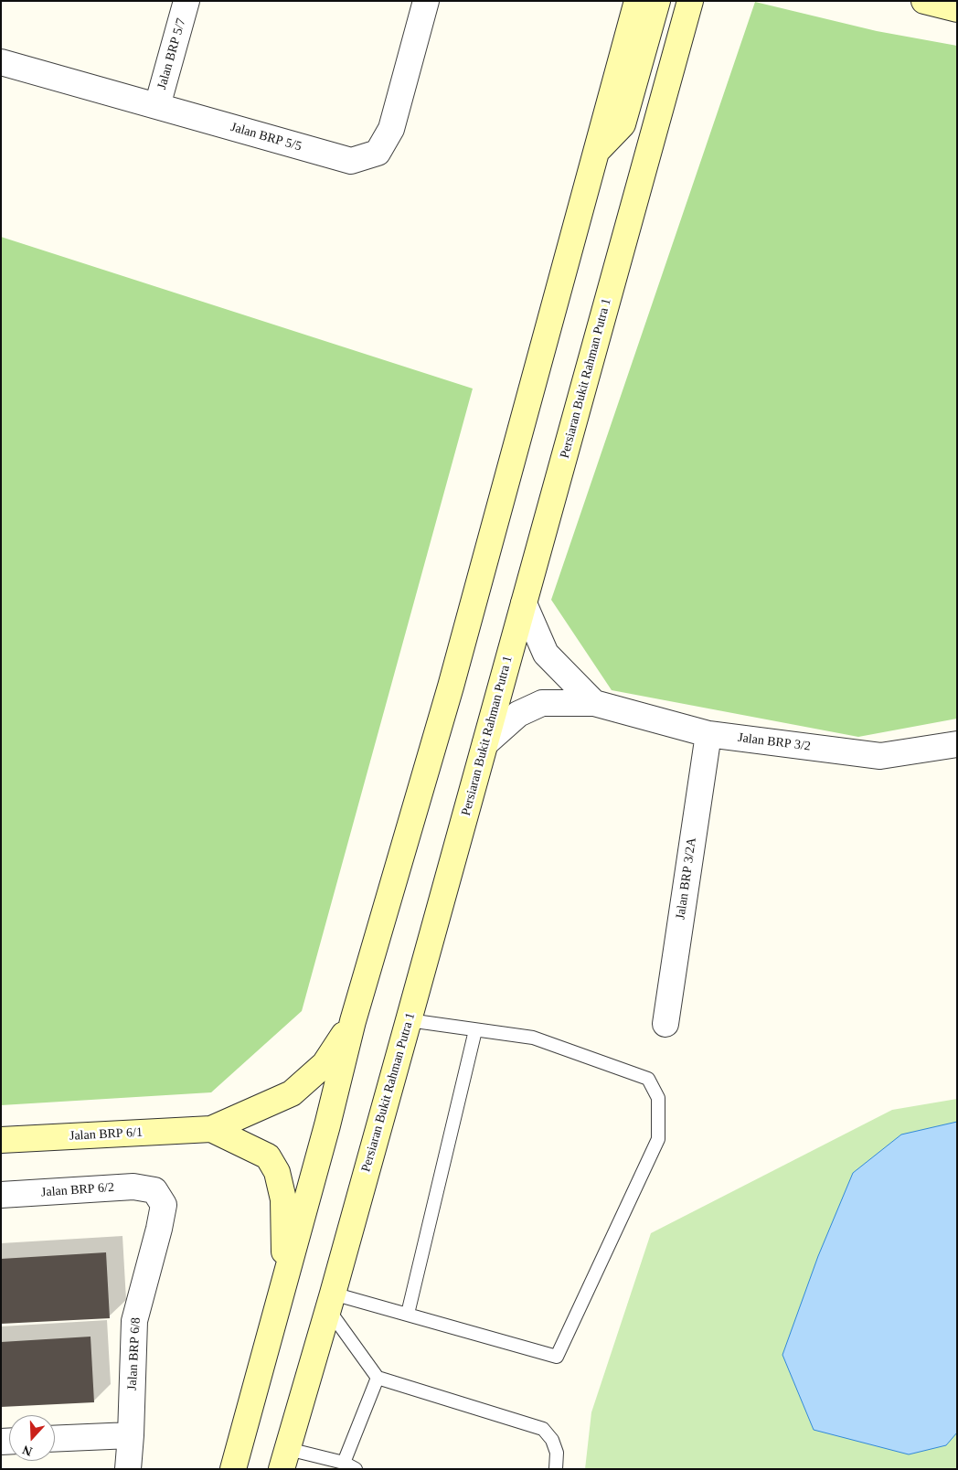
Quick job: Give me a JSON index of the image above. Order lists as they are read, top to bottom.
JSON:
{
  "streets": {
    "main road": ["Persiaran Bukit Rahman Putra 1", "Jalan BRP 6/1"],
    "street": [
      "Jalan BRP 5/7",
      "Jalan BRP 5/5",
      "Jalan BRP 3/2",
      "Jalan BRP 3/2A",
      "Jalan BRP 6/2",
      "Jalan BRP 6/8"
    ]
  },
  "crossings": [
    ["Jalan BRP 5/7", "Jalan BRP 5/5"],
    ["Persiaran Bukit Rahman Putra 1", "Jalan BRP 3/2"],
    ["Jalan BRP 3/2", "Jalan BRP 3/2A"],
    ["Jalan BRP 6/2", "Jalan BRP 6/8"]
  ],
  "north": "bottom"
}
